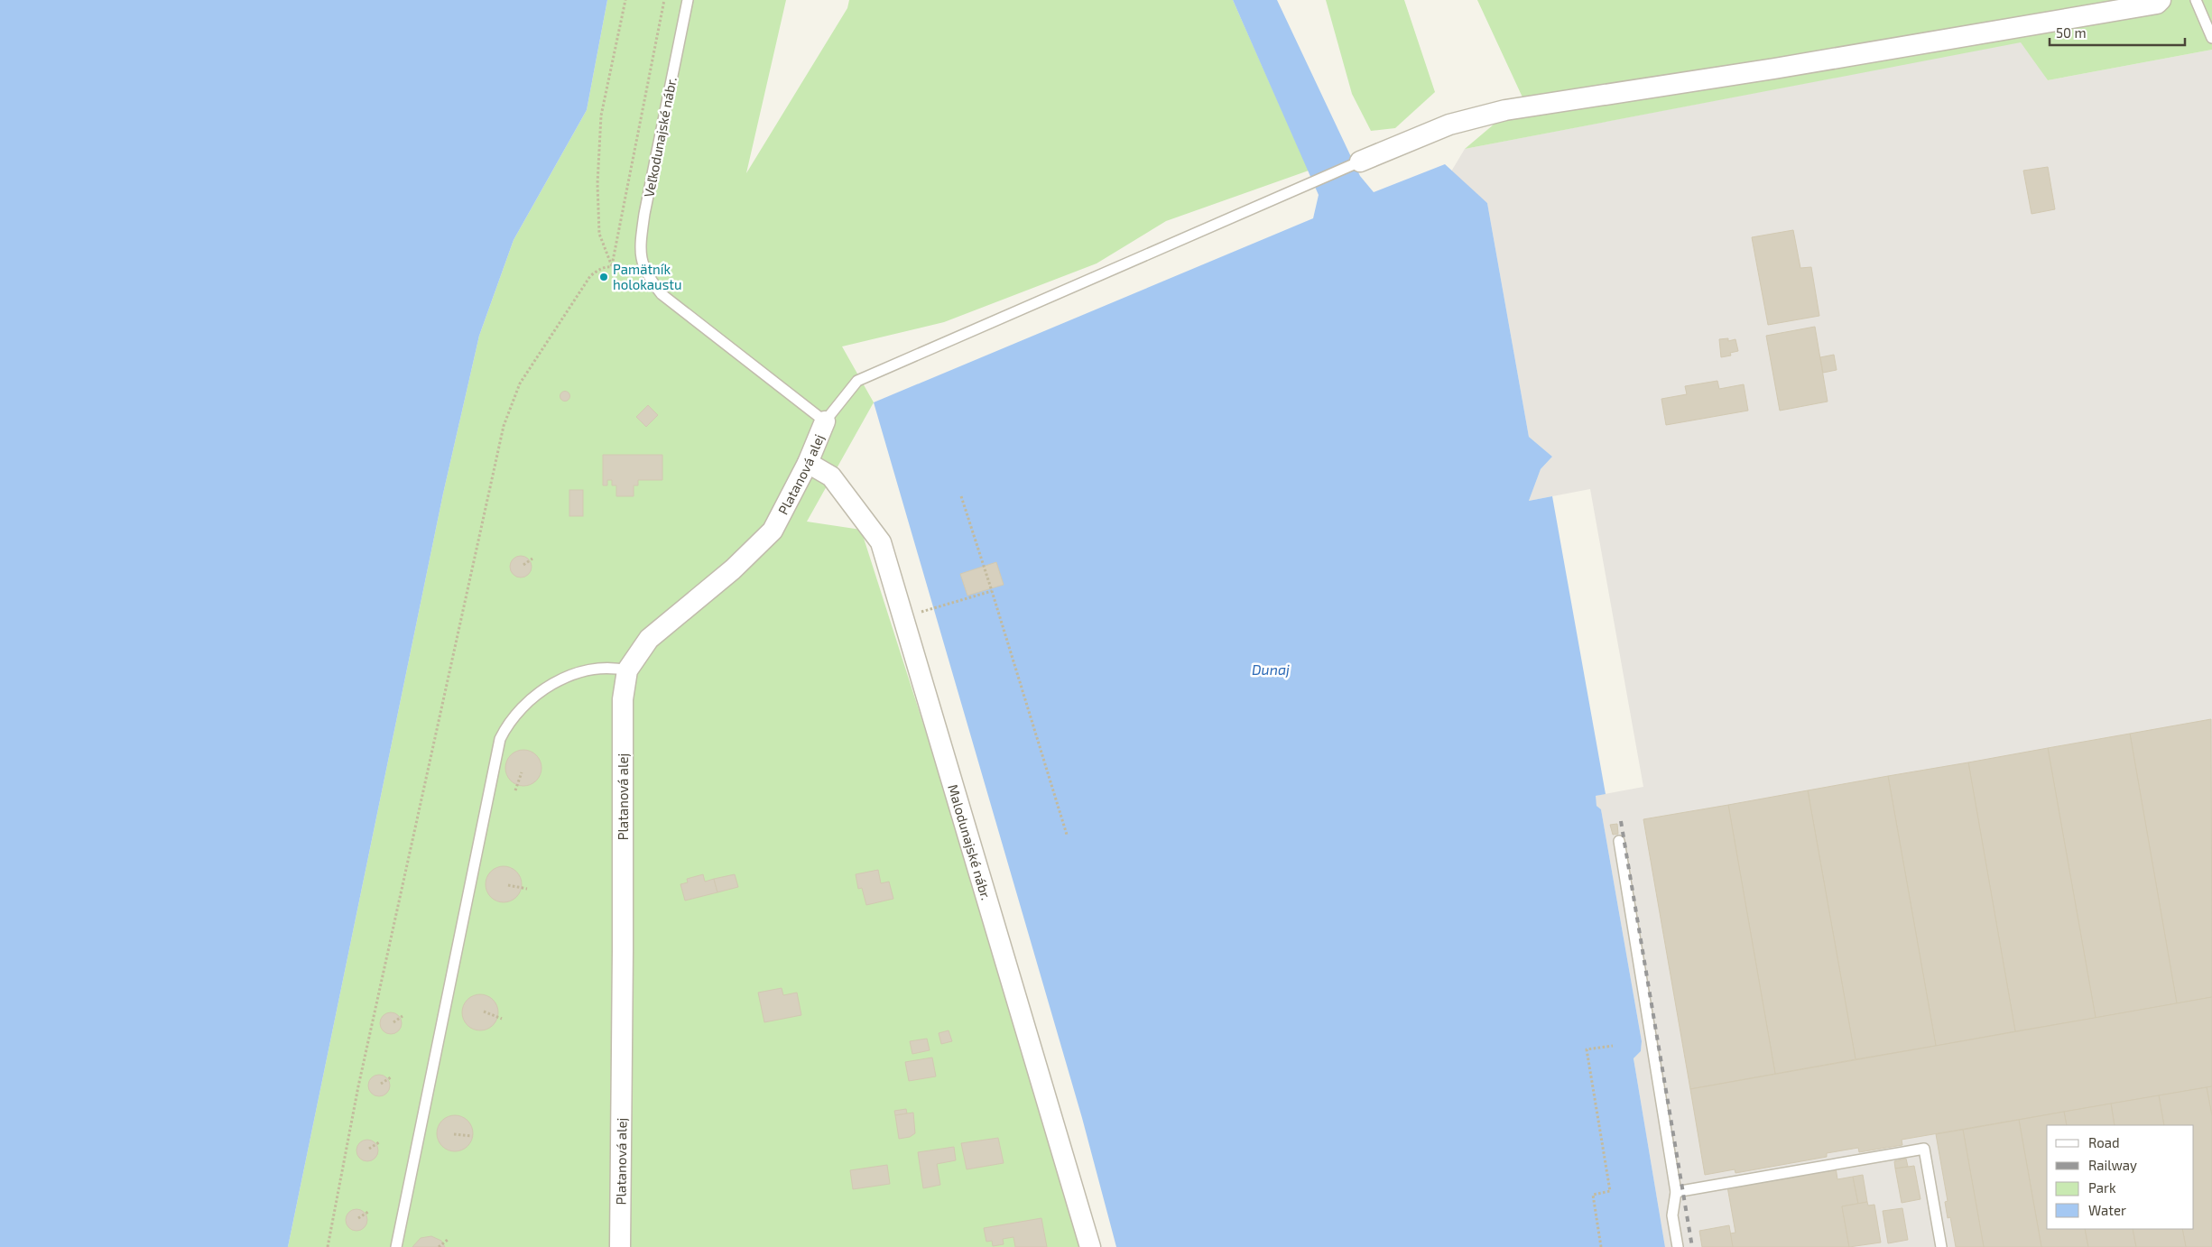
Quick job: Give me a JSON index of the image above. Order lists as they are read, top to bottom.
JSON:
{
  "streets": {
    "street": ["Platanová alej", "Malodunajské nábr."],
    "lane": ["Veľkodunajské nábr."]
  },
  "crossings": [
    ["Veľkodunajské nábr.", "Platanová alej"],
    ["Platanová alej", "Malodunajské nábr."]
  ],
  "water": ["Dunaj"],
  "places": ["Pamätník holokaustu"],
  "legend": [
    "Road",
    "Railway",
    "Park",
    "Water"
  ],
  "scale_bar": "50 m"
}
